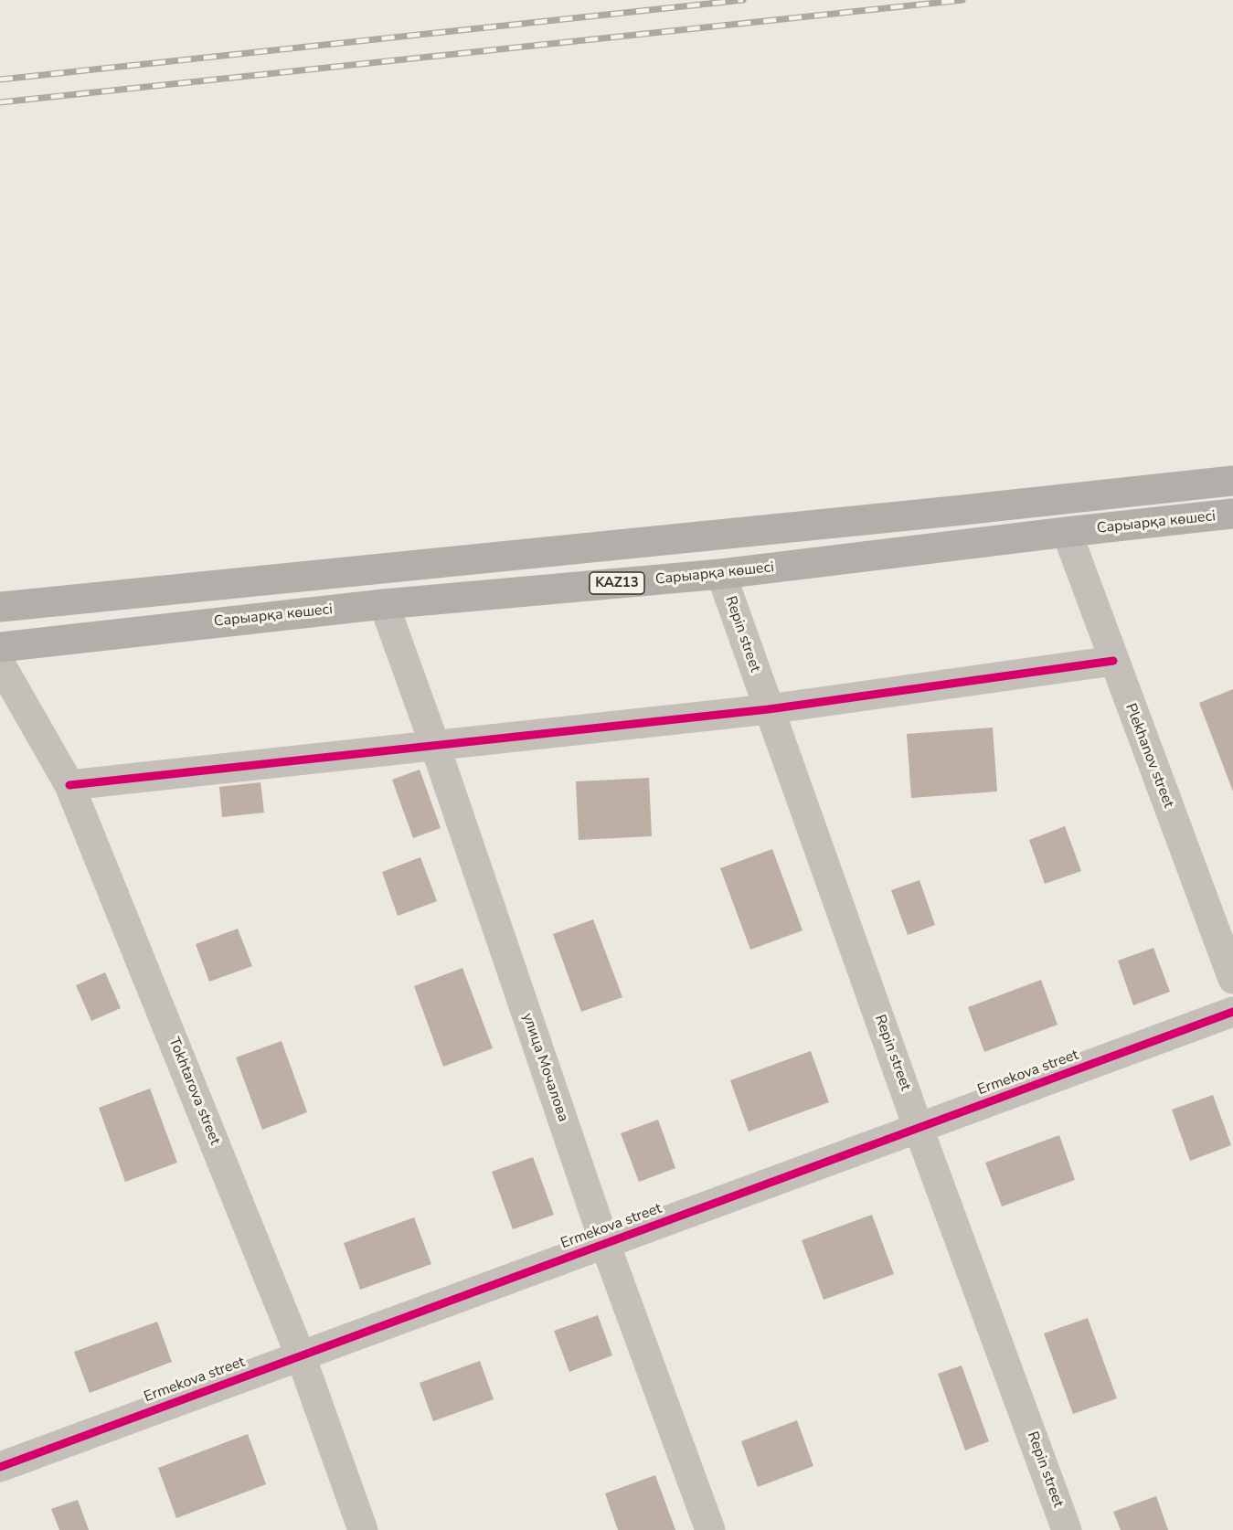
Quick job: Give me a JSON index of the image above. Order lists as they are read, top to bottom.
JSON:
{
  "streets": {
    "main road": ["Сарыарқа көшесі", "KAZ13"],
    "street": [
      "Repin street",
      "Plekhanov street",
      "улица Мочалова",
      "Ermekova street",
      "Tokhtarova street"
    ]
  },
  "crossings": [
    ["Сарыарқа көшесі", "Repin street"],
    ["Сарыарқа көшесі", "Plekhanov street"],
    ["Сарыарқа көшесі", "улица Мочалова"],
    ["Repin street", "Ermekova street"],
    ["улица Мочалова", "Ermekova street"],
    ["Ermekova street", "Tokhtarova street"]
  ]
}
